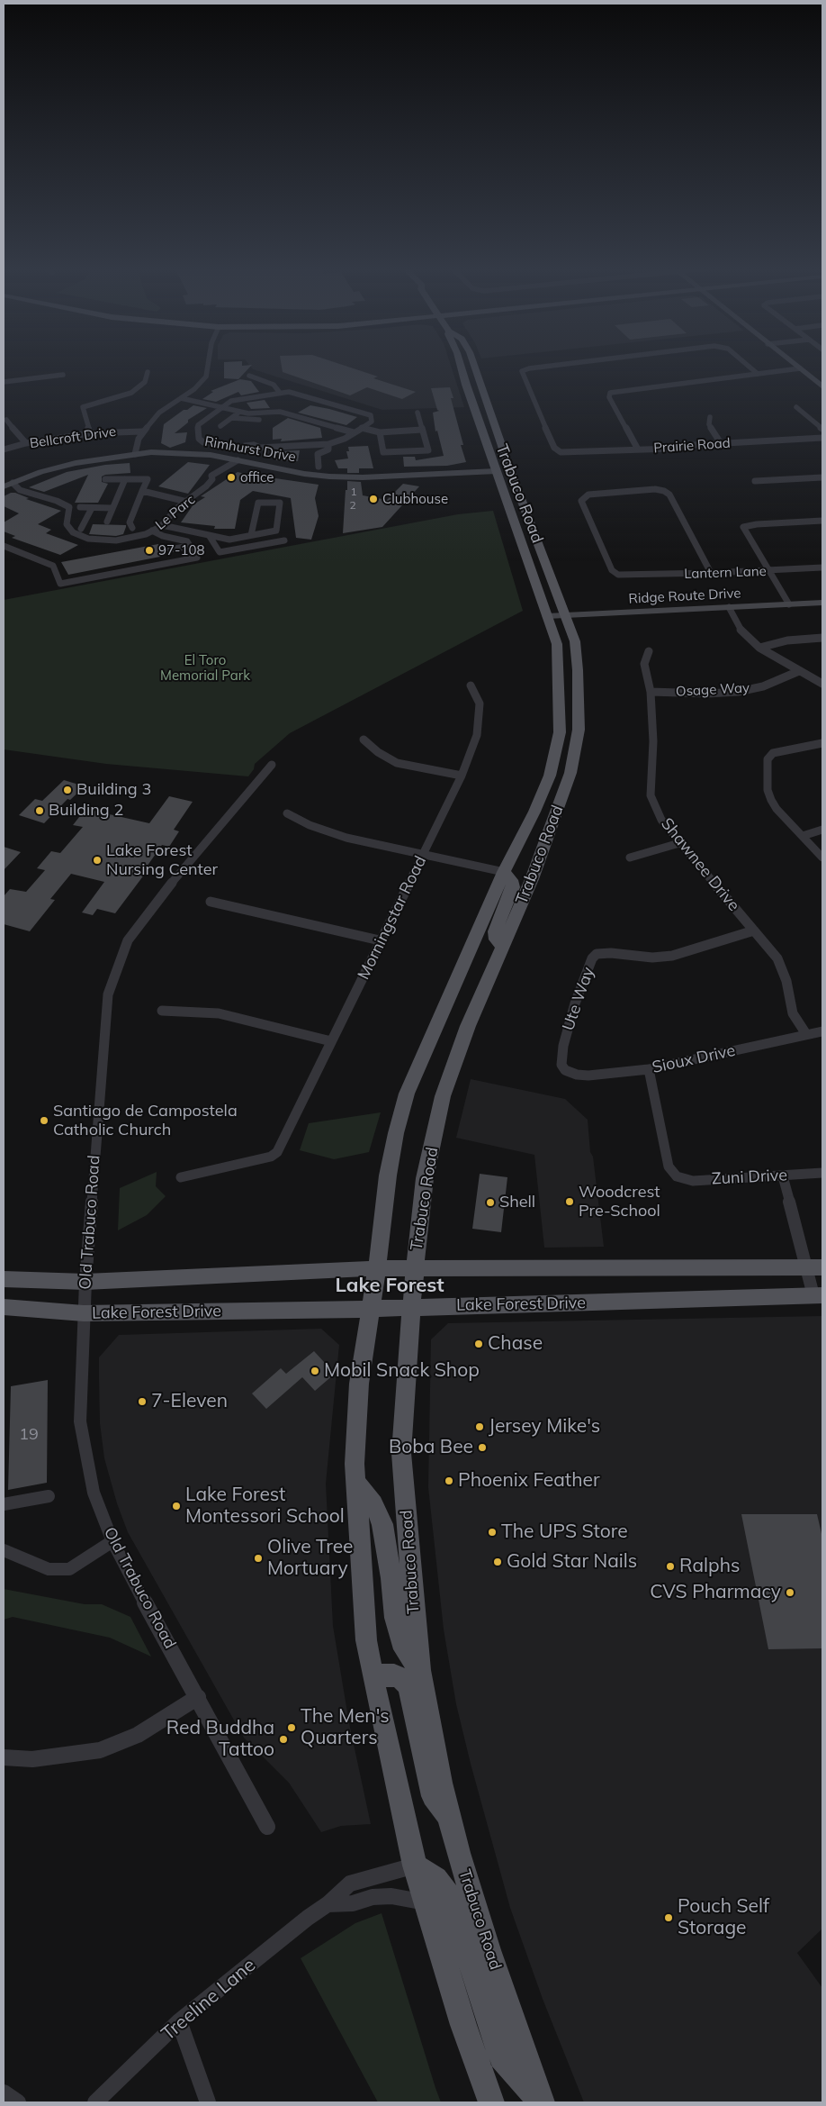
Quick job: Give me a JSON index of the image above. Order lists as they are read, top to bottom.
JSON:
{
  "streets": {
    "main road": ["Trabuco Road", "Ridge Route Drive", "Lake Forest Drive"],
    "street": [
      "Bellcroft Drive",
      "Prairie Road",
      "Rimhurst Drive",
      "Le Parc",
      "Lantern Lane",
      "Osage Way",
      "Shawnee Drive",
      "Morningstar Road",
      "Ute Way",
      "Sioux Drive",
      "Zuni Drive",
      "Old Trabuco Road",
      "Treeline Lane"
    ]
  },
  "crossings": [
    ["Rimhurst Drive", "Trabuco Road"],
    ["Rimhurst Drive", "Le Parc"],
    ["Trabuco Road", "Ridge Route Drive"],
    ["Trabuco Road", "Lake Forest Drive"],
    ["Trabuco Road", "Treeline Lane"],
    ["Osage Way", "Shawnee Drive"],
    ["Shawnee Drive", "Ute Way"],
    ["Shawnee Drive", "Sioux Drive"],
    ["Ute Way", "Sioux Drive"],
    ["Sioux Drive", "Zuni Drive"],
    ["Old Trabuco Road", "Lake Forest Drive"]
  ],
  "districts": ["Lake Forest"],
  "parks": ["El Toro Memorial Park"],
  "places": [
    "office",
    "Clubhouse",
    "97-108",
    "Building 3",
    "Building 2",
    "Lake Forest Nursing Center",
    "Santiago de Campostela Catholic Church",
    "Woodcrest Pre-School",
    "Shell",
    "Chase",
    "Mobil Snack Shop",
    "7-Eleven",
    "Jersey Mike's",
    "Boba Bee",
    "Phoenix Feather",
    "Lake Forest Montessori School",
    "The UPS Store",
    "Olive Tree Mortuary",
    "Gold Star Nails",
    "Ralphs",
    "CVS Pharmacy",
    "The Men's Quarters",
    "Red Buddha Tattoo",
    "Pouch Self Storage"
  ],
  "house_numbers": ["1", "2", "19"]
}
